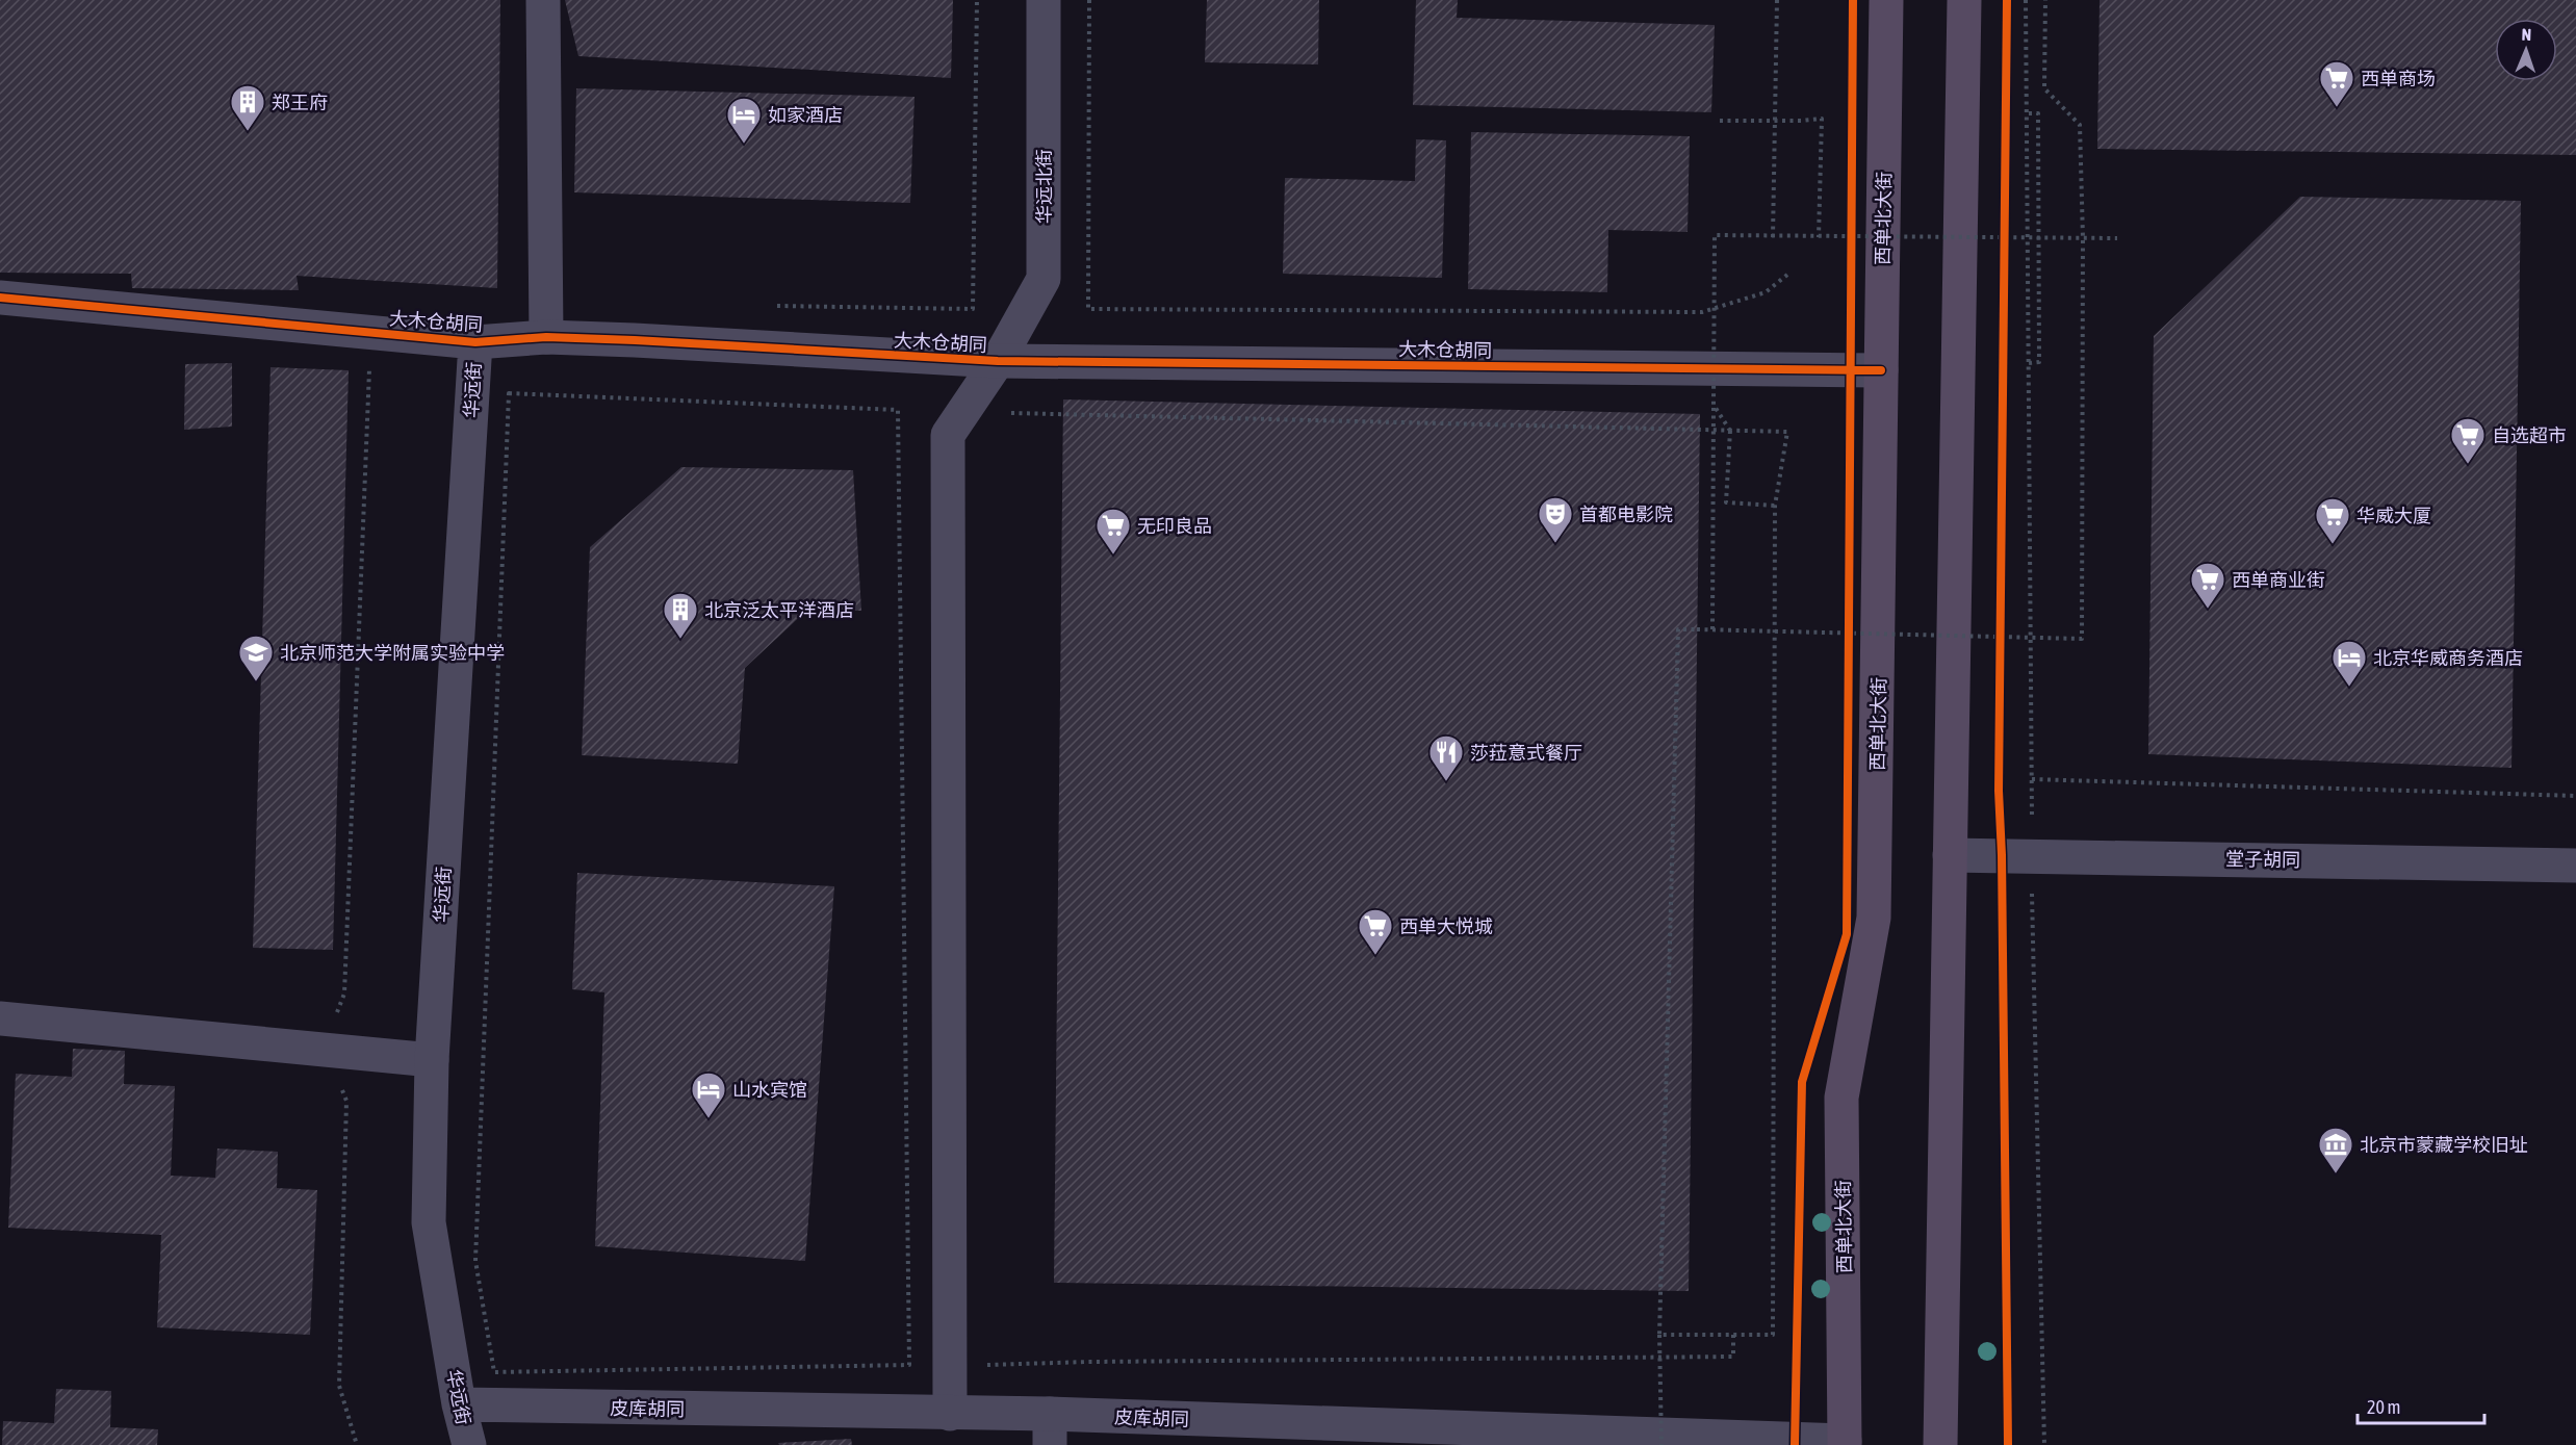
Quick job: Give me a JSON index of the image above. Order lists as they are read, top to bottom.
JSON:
{
  "streets": {
    "main road": ["西单北大街"],
    "street": [
      "华远北街",
      "大木仓胡同",
      "华远街",
      "堂子胡同",
      "皮库胡同"
    ]
  },
  "crossings": [
    ["华远北街", "大木仓胡同"],
    ["华远北街", "皮库胡同"],
    ["西单北大街", "大木仓胡同"],
    ["西单北大街", "皮库胡同"],
    ["大木仓胡同", "华远街"],
    ["华远街", "皮库胡同"]
  ],
  "places": {
    "supermarket": [
      "西单商场",
      "自选超市",
      "华威大厦",
      "无印良品",
      "西单商业街",
      "西单大悦城"
    ],
    "building": ["郑王府", "北京泛太平洋酒店"],
    "hotel": ["如家酒店", "北京华威商务酒店", "山水宾馆"],
    "theatre": ["首都电影院"],
    "school or university": ["北京师范大学附属实验中学"],
    "restaurant": ["莎菈意式餐厅"],
    "museum": ["北京市蒙藏学校旧址"]
  },
  "scale_bar": "20 m",
  "north": "top"
}
